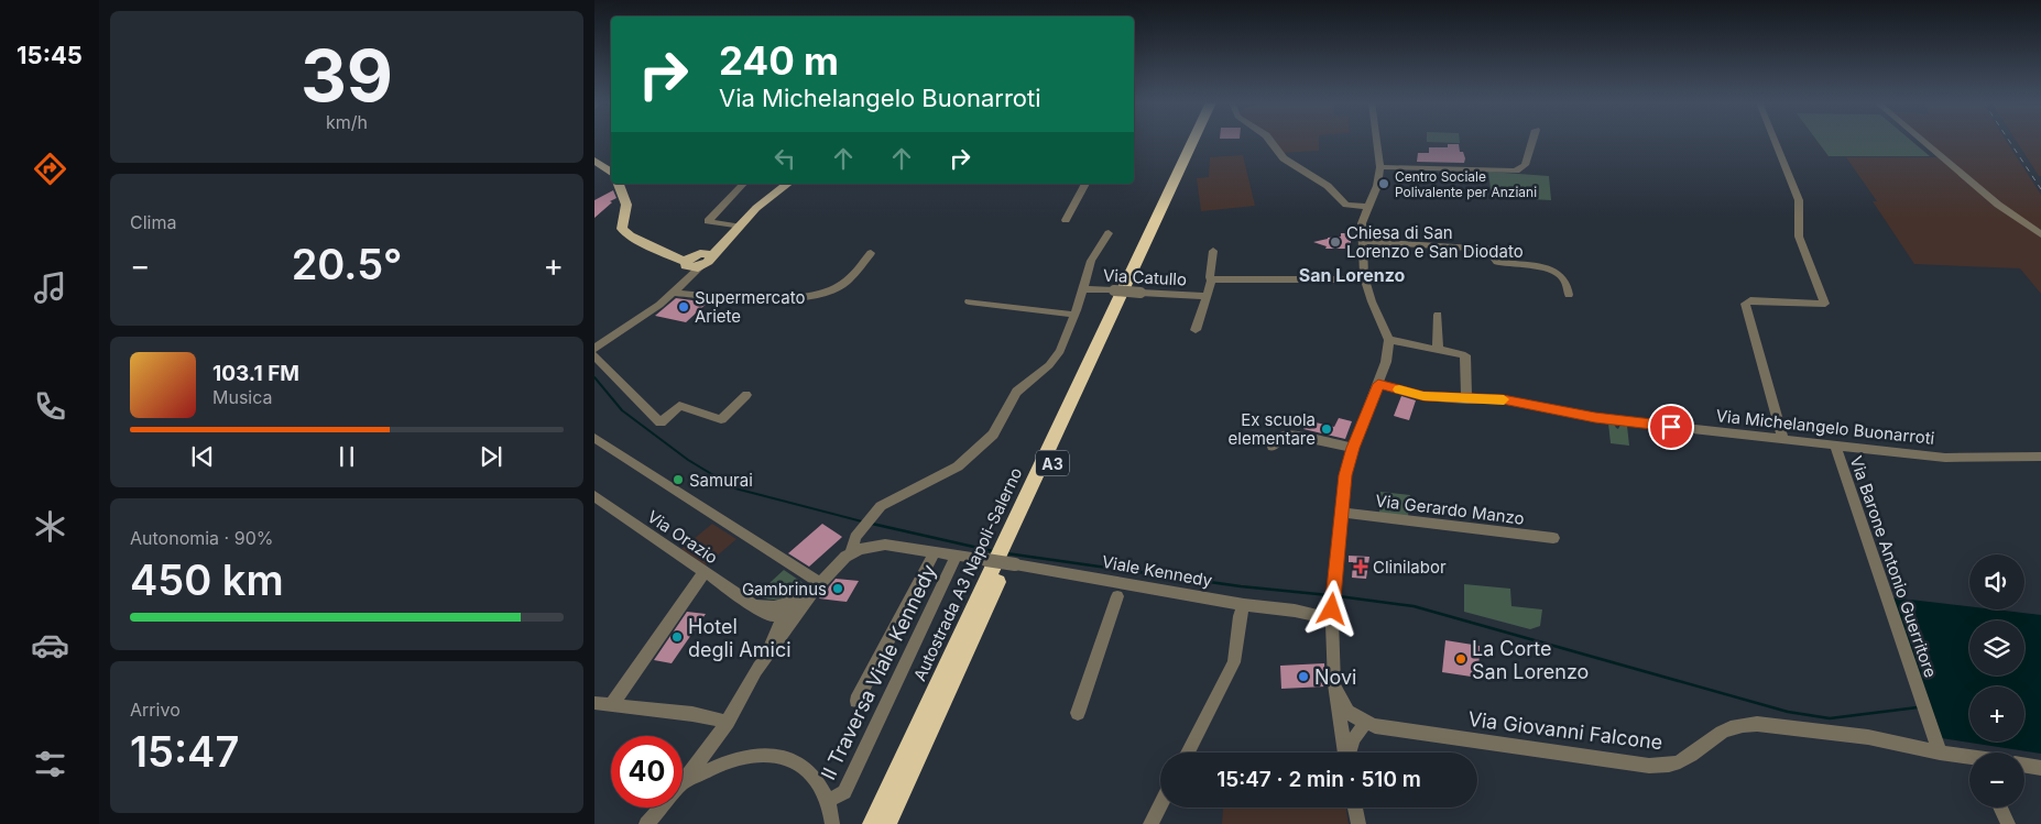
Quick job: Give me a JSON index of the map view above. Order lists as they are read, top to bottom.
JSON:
{
  "streets": {
    "highway": ["A3", "Autostrada A3 Napoli-Salerno"],
    "street": [
      "Via Catullo",
      "Via Michelangelo Buonarroti",
      "Via Gerardo Manzo",
      "Via Orazio",
      "Via Barone Antonio Guerritore",
      "Viale Kennedy",
      "II Traversa Viale Kennedy",
      "Via Giovanni Falcone"
    ]
  },
  "crossings": [
    ["Via Michelangelo Buonarroti", "Via Barone Antonio Guerritore"],
    ["Via Barone Antonio Guerritore", "Via Giovanni Falcone"],
    ["Viale Kennedy", "II Traversa Viale Kennedy"]
  ],
  "districts": ["San Lorenzo"],
  "places": {
    "other": [
      "Centro Sociale Polivalente per Anziani",
      "Chiesa di San Lorenzo e San Diodato",
      "Supermercato Ariete",
      "Ex scuola elementare",
      "Samurai",
      "Gambrinus",
      "Hotel degli Amici",
      "La Corte San Lorenzo",
      "Novi"
    ],
    "health": ["Clinilabor"]
  },
  "page": {
    "tabs": "15:45",
    "tile": [
      ["39", "km/h"],
      "Clima",
      ["Autonomia · 90%", "450 km"],
      ["Arrivo", "15:47"]
    ],
    "turn": ["240 m", "Via Michelangelo Buonarroti"],
    "heat": ["−", "20.5°", "+"],
    "song": ["103.1 FM", "Musica"],
    "map_buttons": ["+", "−"],
    "limit": "40",
    "trip": "15:47 · 2 min · 510 m"
  }
}
